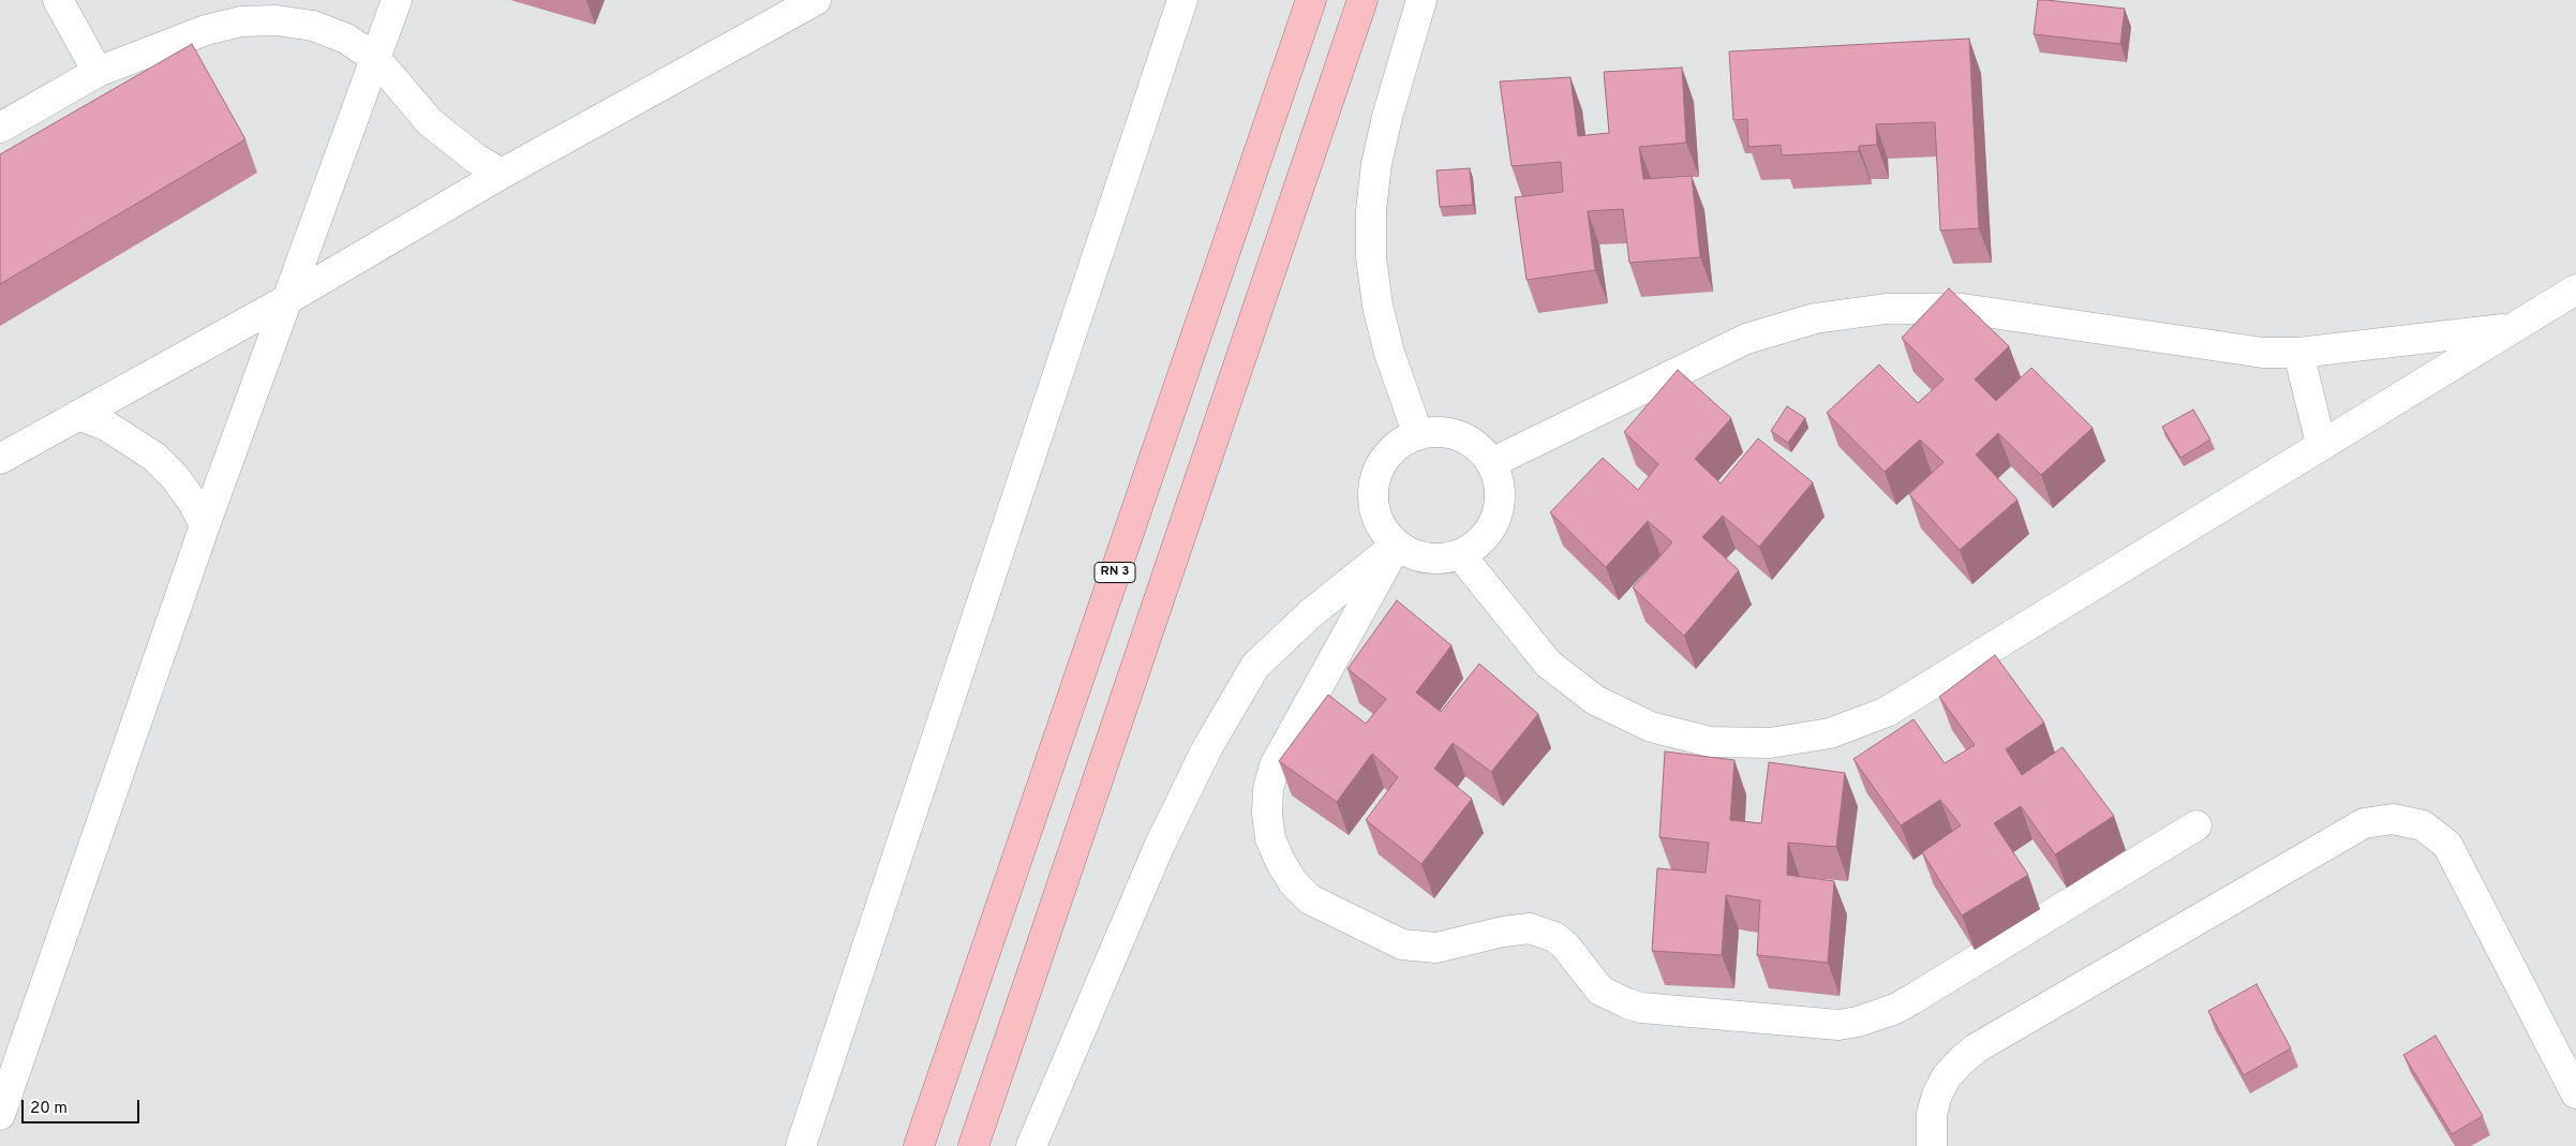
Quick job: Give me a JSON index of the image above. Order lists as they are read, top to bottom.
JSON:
{
  "streets": {
    "highway": ["RN 3"]
  },
  "scale_bar": "20 m"
}
